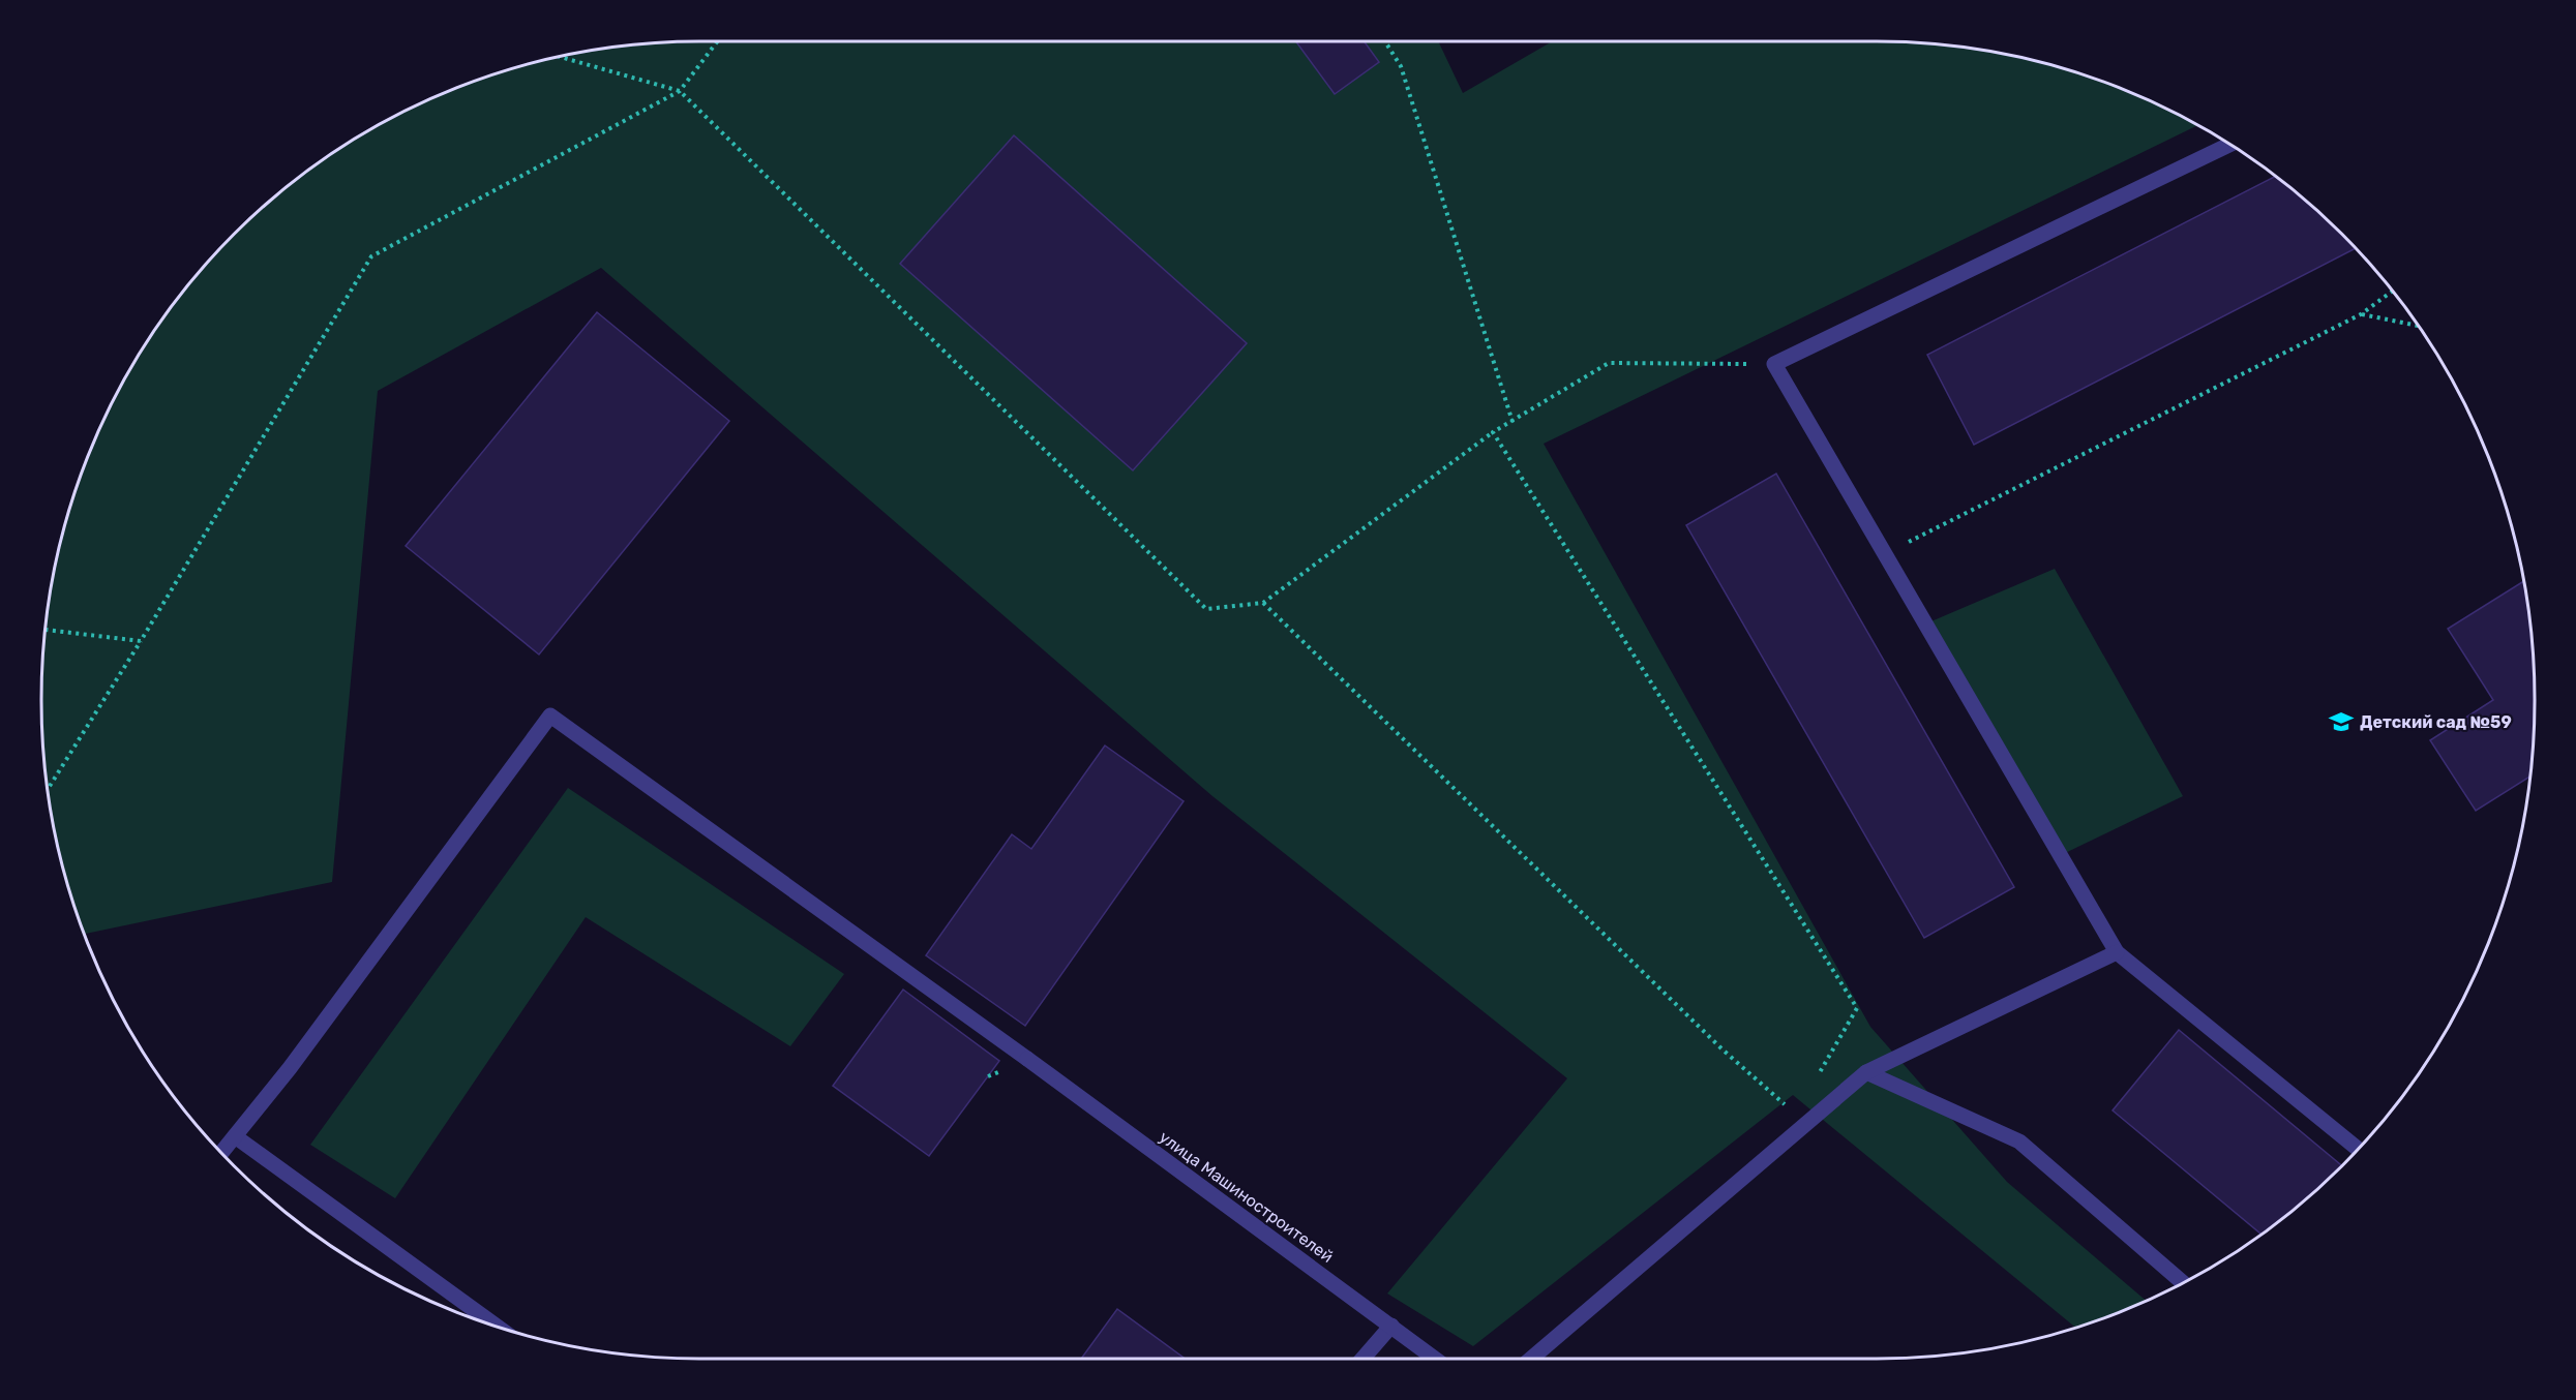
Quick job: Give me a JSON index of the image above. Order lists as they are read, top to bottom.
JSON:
{
  "streets": {
    "street": ["улица Машиностроителей"]
  },
  "places": {
    "school or university": ["Детский сад №59"]
  }
}
